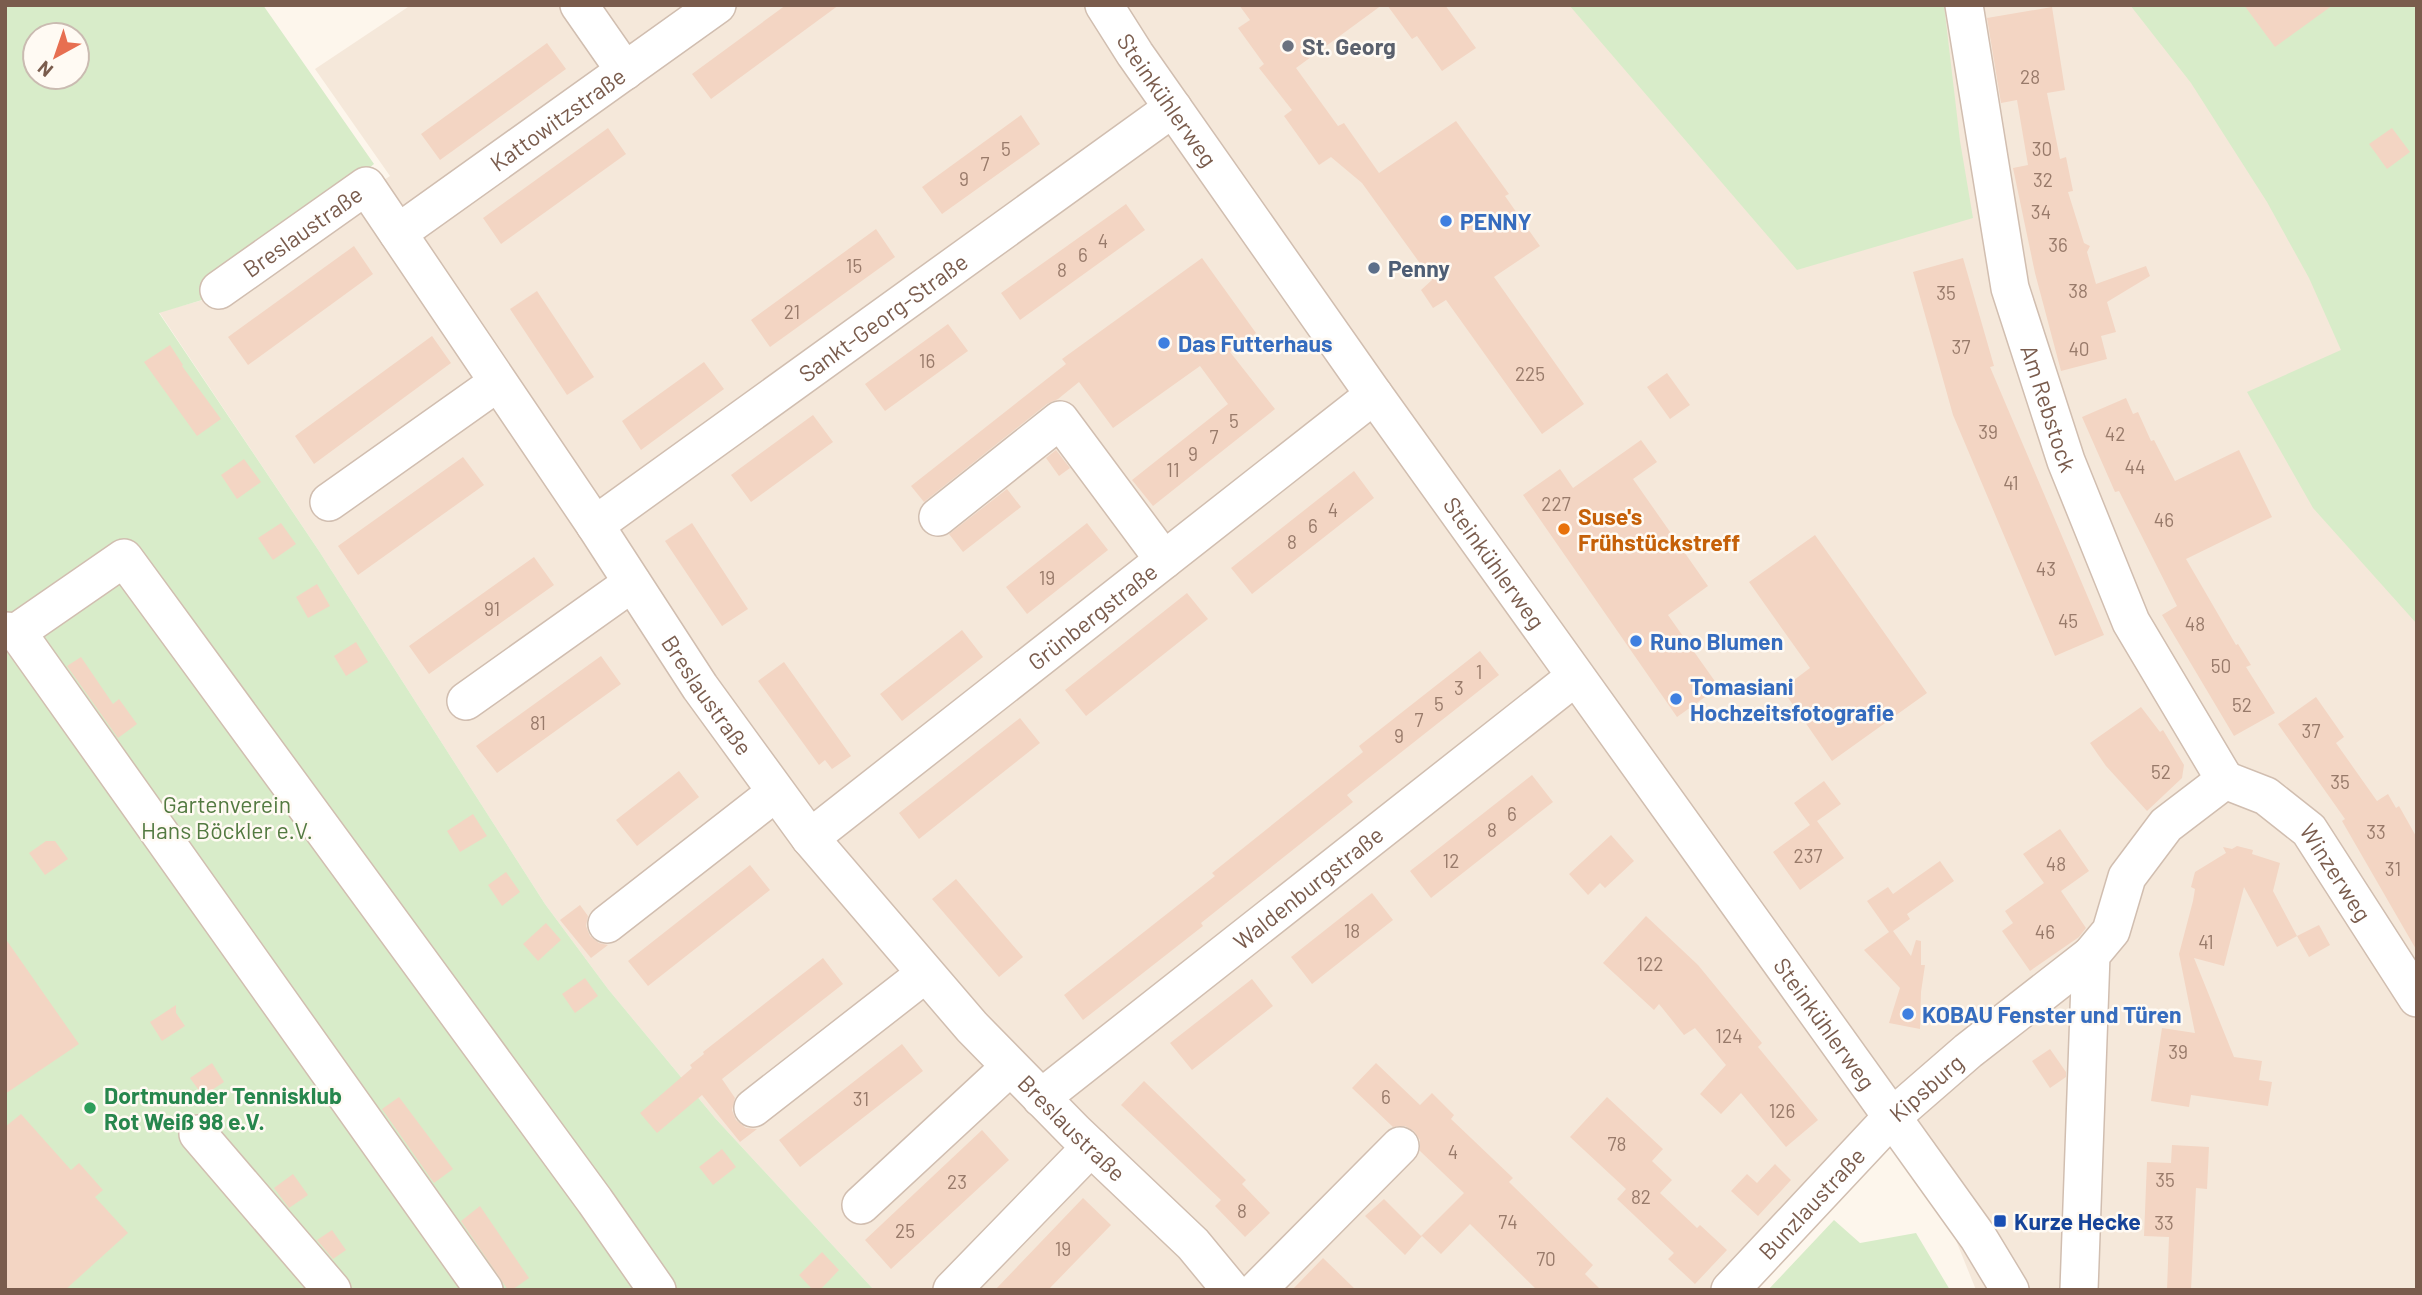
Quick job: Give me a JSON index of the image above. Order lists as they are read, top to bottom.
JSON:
{
  "streets": {
    "street": [
      "Steinkühlerweg",
      "Kattowitzstraße",
      "Breslaustraße",
      "Sankt-Georg-Straße",
      "Am Rebstock",
      "Grünbergstraße",
      "Winzerweg",
      "Waldenburgstraße",
      "Kipsburg",
      "Bunzlaustraße"
    ]
  },
  "crossings": [
    ["Steinkühlerweg", "Sankt-Georg-Straße"],
    ["Steinkühlerweg", "Grünbergstraße"],
    ["Steinkühlerweg", "Waldenburgstraße"],
    ["Steinkühlerweg", "Kipsburg"],
    ["Steinkühlerweg", "Bunzlaustraße"],
    ["Kattowitzstraße", "Breslaustraße"],
    ["Breslaustraße", "Sankt-Georg-Straße"],
    ["Breslaustraße", "Grünbergstraße"],
    ["Breslaustraße", "Waldenburgstraße"],
    ["Am Rebstock", "Winzerweg"],
    ["Am Rebstock", "Kipsburg"],
    ["Winzerweg", "Kipsburg"],
    ["Kipsburg", "Bunzlaustraße"]
  ],
  "parks": ["Gartenverein Hans Böckler e.V."],
  "places": {
    "other": [
      "St. Georg",
      "PENNY",
      "Penny",
      "Das Futterhaus",
      "Suse's Frühstückstreff",
      "Runo Blumen",
      "Tomasiani Hochzeitsfotografie",
      "KOBAU Fenster und Türen",
      "Dortmunder Tennisklub Rot Weiß 98 e.V."
    ],
    "transit": ["Kurze Hecke"]
  },
  "house_numbers": [
    "28",
    "5",
    "30",
    "7",
    "9",
    "32",
    "34",
    "4",
    "36",
    "6",
    "15",
    "8",
    "38",
    "35",
    "21",
    "37",
    "40",
    "16",
    "225",
    "5",
    "39",
    "42",
    "7",
    "9",
    "44",
    "11",
    "41",
    "227",
    "4",
    "46",
    "6",
    "8",
    "43",
    "19",
    "91",
    "45",
    "48",
    "50",
    "1",
    "3",
    "5",
    "52",
    "7",
    "81",
    "37",
    "9",
    "52",
    "35",
    "6",
    "8",
    "33",
    "237",
    "12",
    "48",
    "31",
    "18",
    "46",
    "41",
    "122",
    "124",
    "39",
    "6",
    "31",
    "126",
    "78",
    "4",
    "35",
    "23",
    "82",
    "8",
    "74",
    "33",
    "25",
    "19",
    "70"
  ],
  "north": "bottom left"
}
